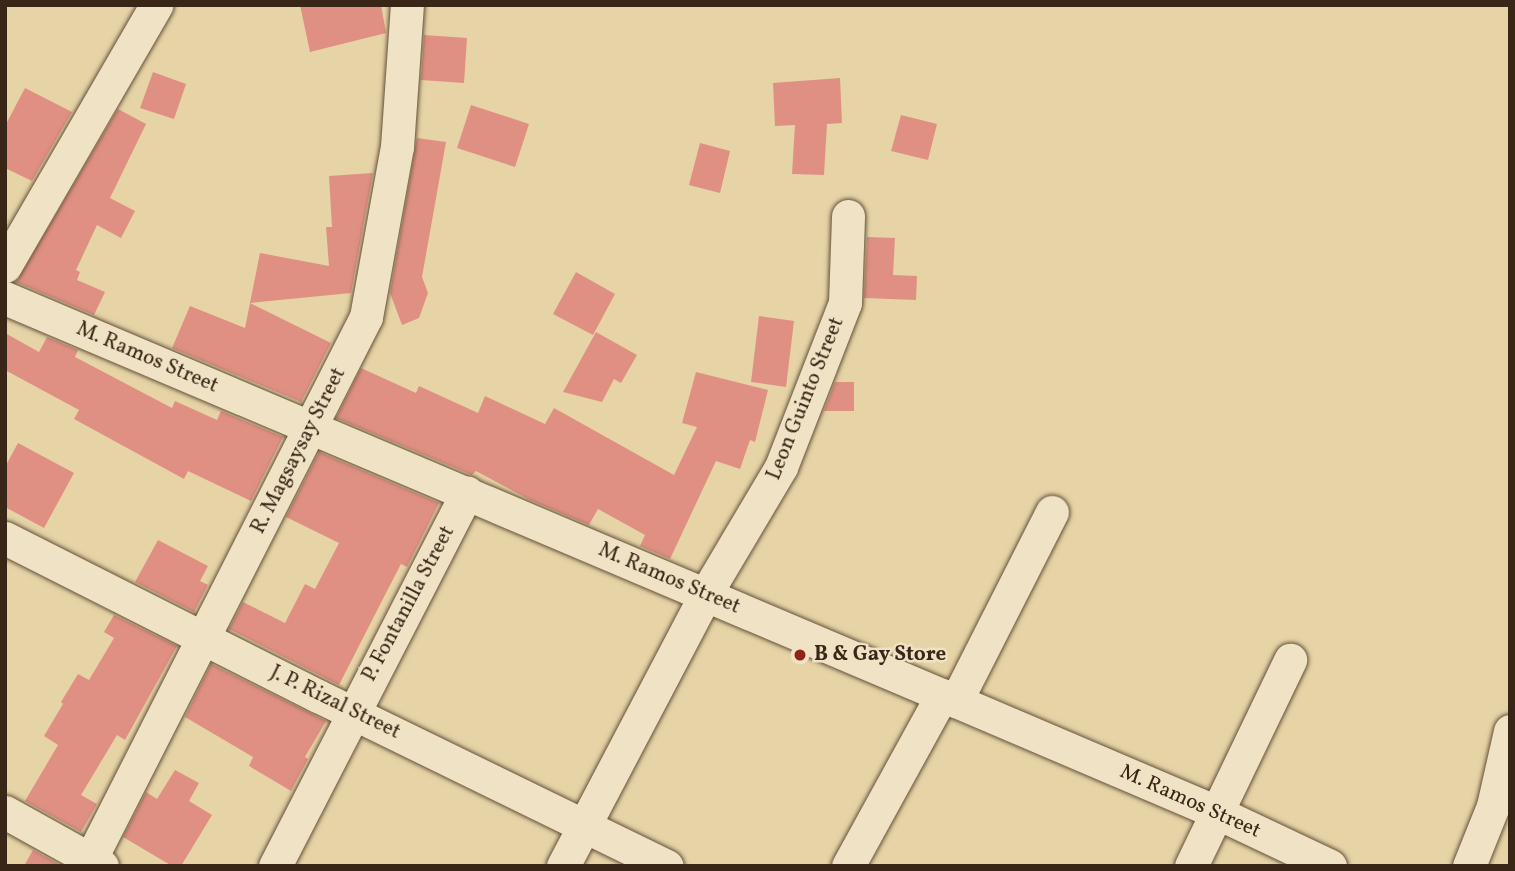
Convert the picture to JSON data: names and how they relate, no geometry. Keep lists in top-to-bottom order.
{
  "streets": {
    "street": [
      "M. Ramos Street",
      "Leon Guinto Street",
      "R. Magsaysay Street",
      "P. Fontanilla Street",
      "J. P. Rizal Street"
    ]
  },
  "crossings": [
    ["M. Ramos Street", "Leon Guinto Street"],
    ["M. Ramos Street", "R. Magsaysay Street"],
    ["M. Ramos Street", "P. Fontanilla Street"],
    ["Leon Guinto Street", "J. P. Rizal Street"],
    ["R. Magsaysay Street", "J. P. Rizal Street"],
    ["P. Fontanilla Street", "J. P. Rizal Street"]
  ],
  "places": ["B & Gay Store"]
}
